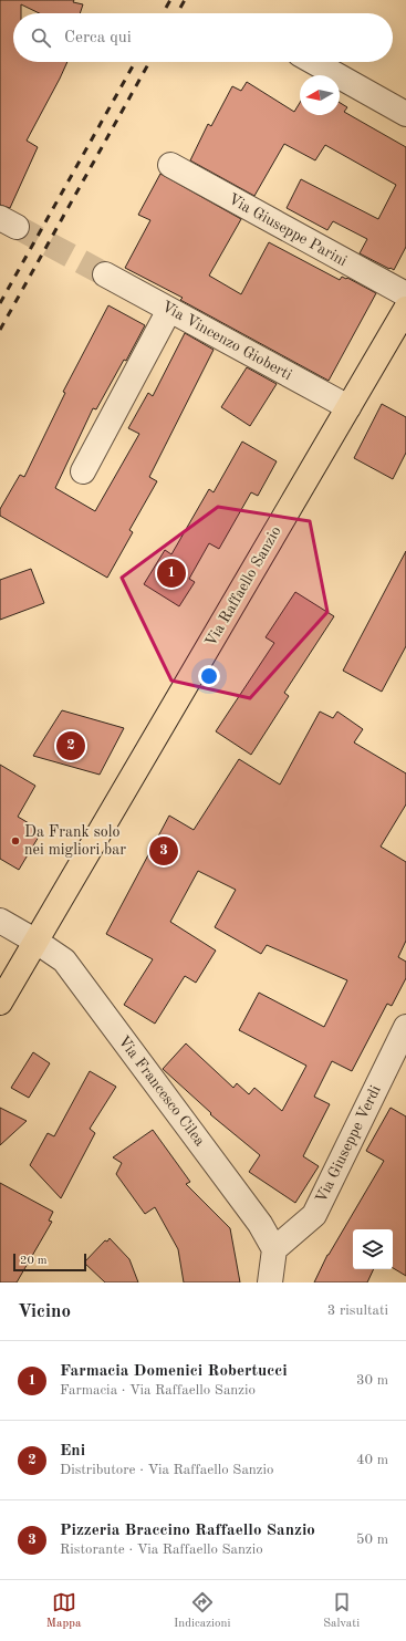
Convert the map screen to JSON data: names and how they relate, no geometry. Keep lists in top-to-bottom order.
{
  "streets": {
    "main road": ["Via Raffaello Sanzio"],
    "street": [
      "Via Giuseppe Parini",
      "Via Vincenzo Gioberti",
      "Via Francesco Cilea",
      "Via Giuseppe Verdi"
    ]
  },
  "crossings": [
    ["Via Vincenzo Gioberti", "Via Raffaello Sanzio"],
    ["Via Raffaello Sanzio", "Via Francesco Cilea"],
    ["Via Francesco Cilea", "Via Giuseppe Verdi"]
  ],
  "places": ["Da Frank solo nei migliori bar"],
  "scale_bar": "20 m",
  "north": "left",
  "page": {
    "search": "Cerca qui",
    "pins": ["1", "2", "3"],
    "scale": "20 m",
    "heading": ["Vicino", "3 risultati"],
    "list": [
      {
        "mark": "1",
        "name": "Farmacia Domenici Robertucci",
        "note": "Farmacia · Via Raffaello Sanzio",
        "value": "30 m"
      },
      {
        "mark": "2",
        "name": "Eni",
        "note": "Distributore · Via Raffaello Sanzio",
        "value": "40 m"
      },
      {
        "mark": "3",
        "name": "Pizzeria Braccino Raffaello Sanzio",
        "note": "Ristorante · Via Raffaello Sanzio",
        "value": "50 m"
      }
    ],
    "nav": ["Mappa", "Indicazioni", "Salvati"]
  }
}
